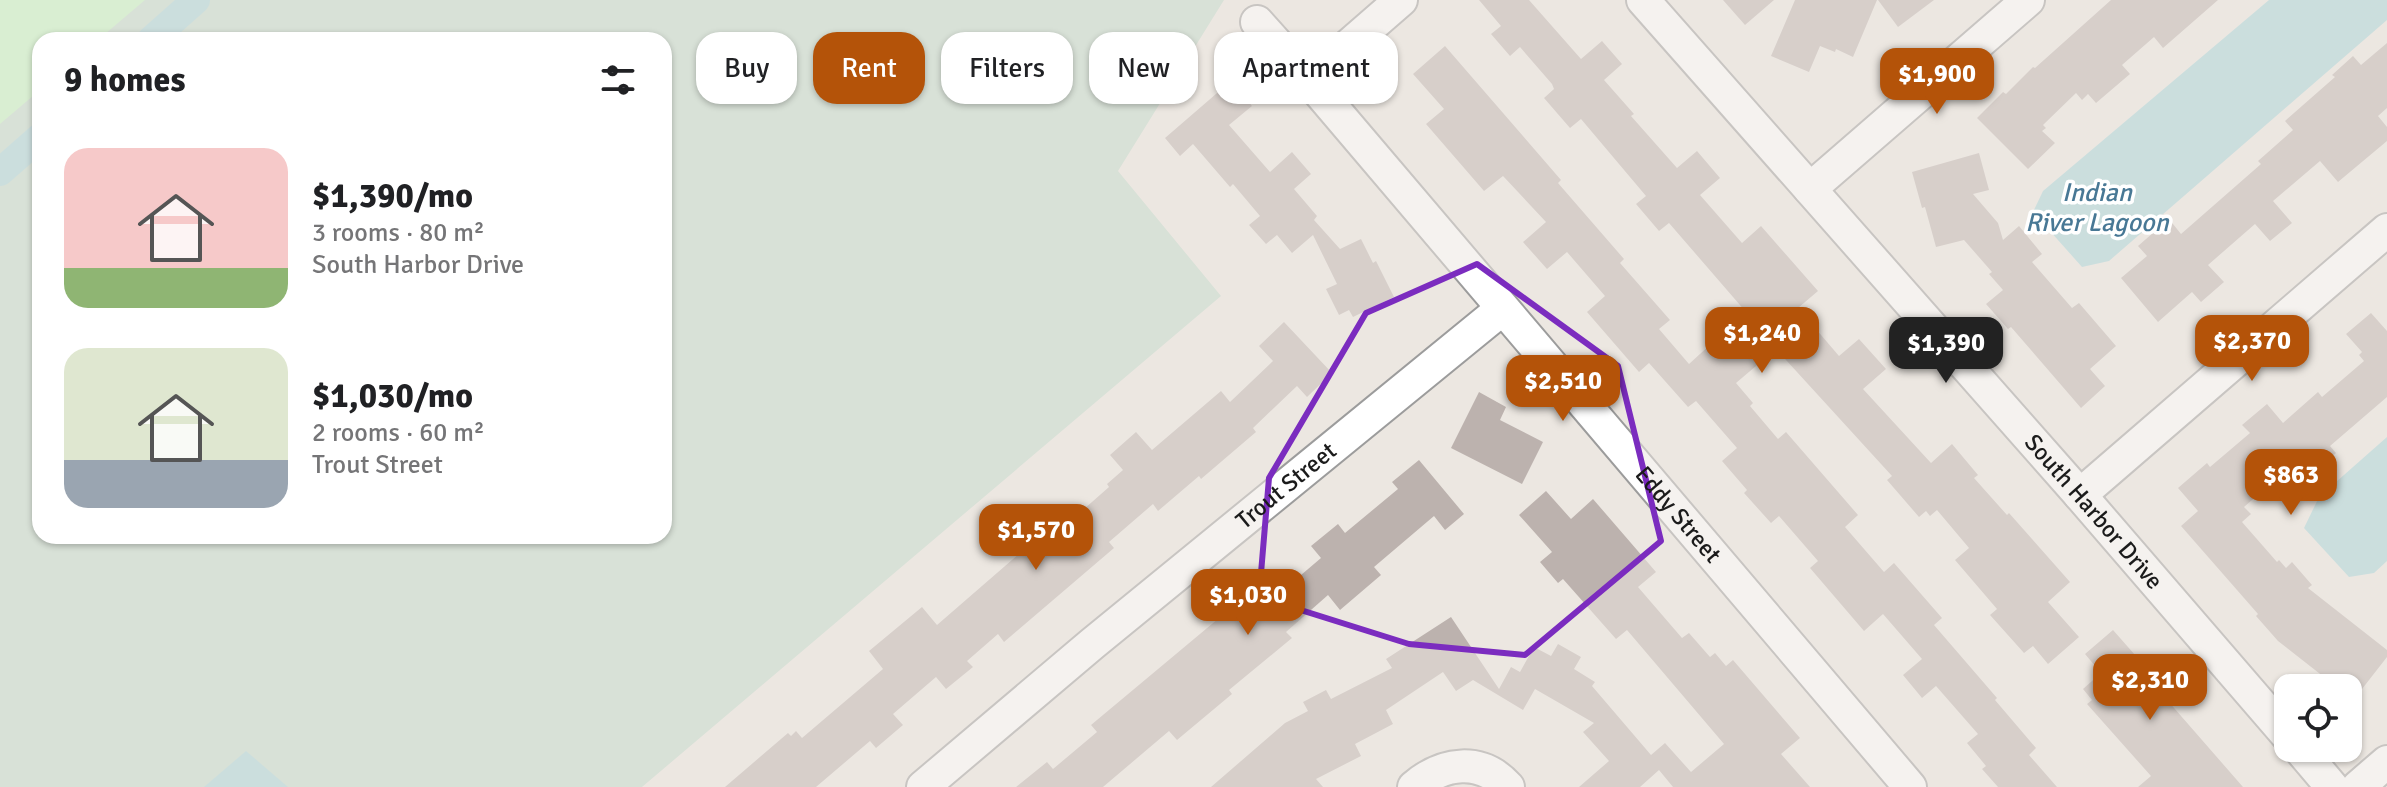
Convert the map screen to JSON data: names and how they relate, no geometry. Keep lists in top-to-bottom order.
{
  "streets": {
    "street": ["Trout Street", "South Harbor Drive", "Eddy Street"]
  },
  "crossings": [
    ["Trout Street", "Eddy Street"]
  ],
  "water": ["Indian River Lagoon"],
  "page": {
    "chip": [
      "Buy",
      "Rent",
      "Filters",
      "New",
      "Apartment"
    ],
    "heading": "9 homes",
    "price": [
      "$1,900",
      "$1,240",
      "$2,370",
      "$1,390",
      "$2,510",
      "$863",
      "$1,570",
      "$1,030",
      "$2,310"
    ],
    "list": [
      {
        "name": "$1,390/mo",
        "note": "3 rooms · 80 m² · South Harbor Drive"
      },
      {
        "name": "$1,030/mo",
        "note": "2 rooms · 60 m² · Trout Street"
      }
    ]
  }
}
